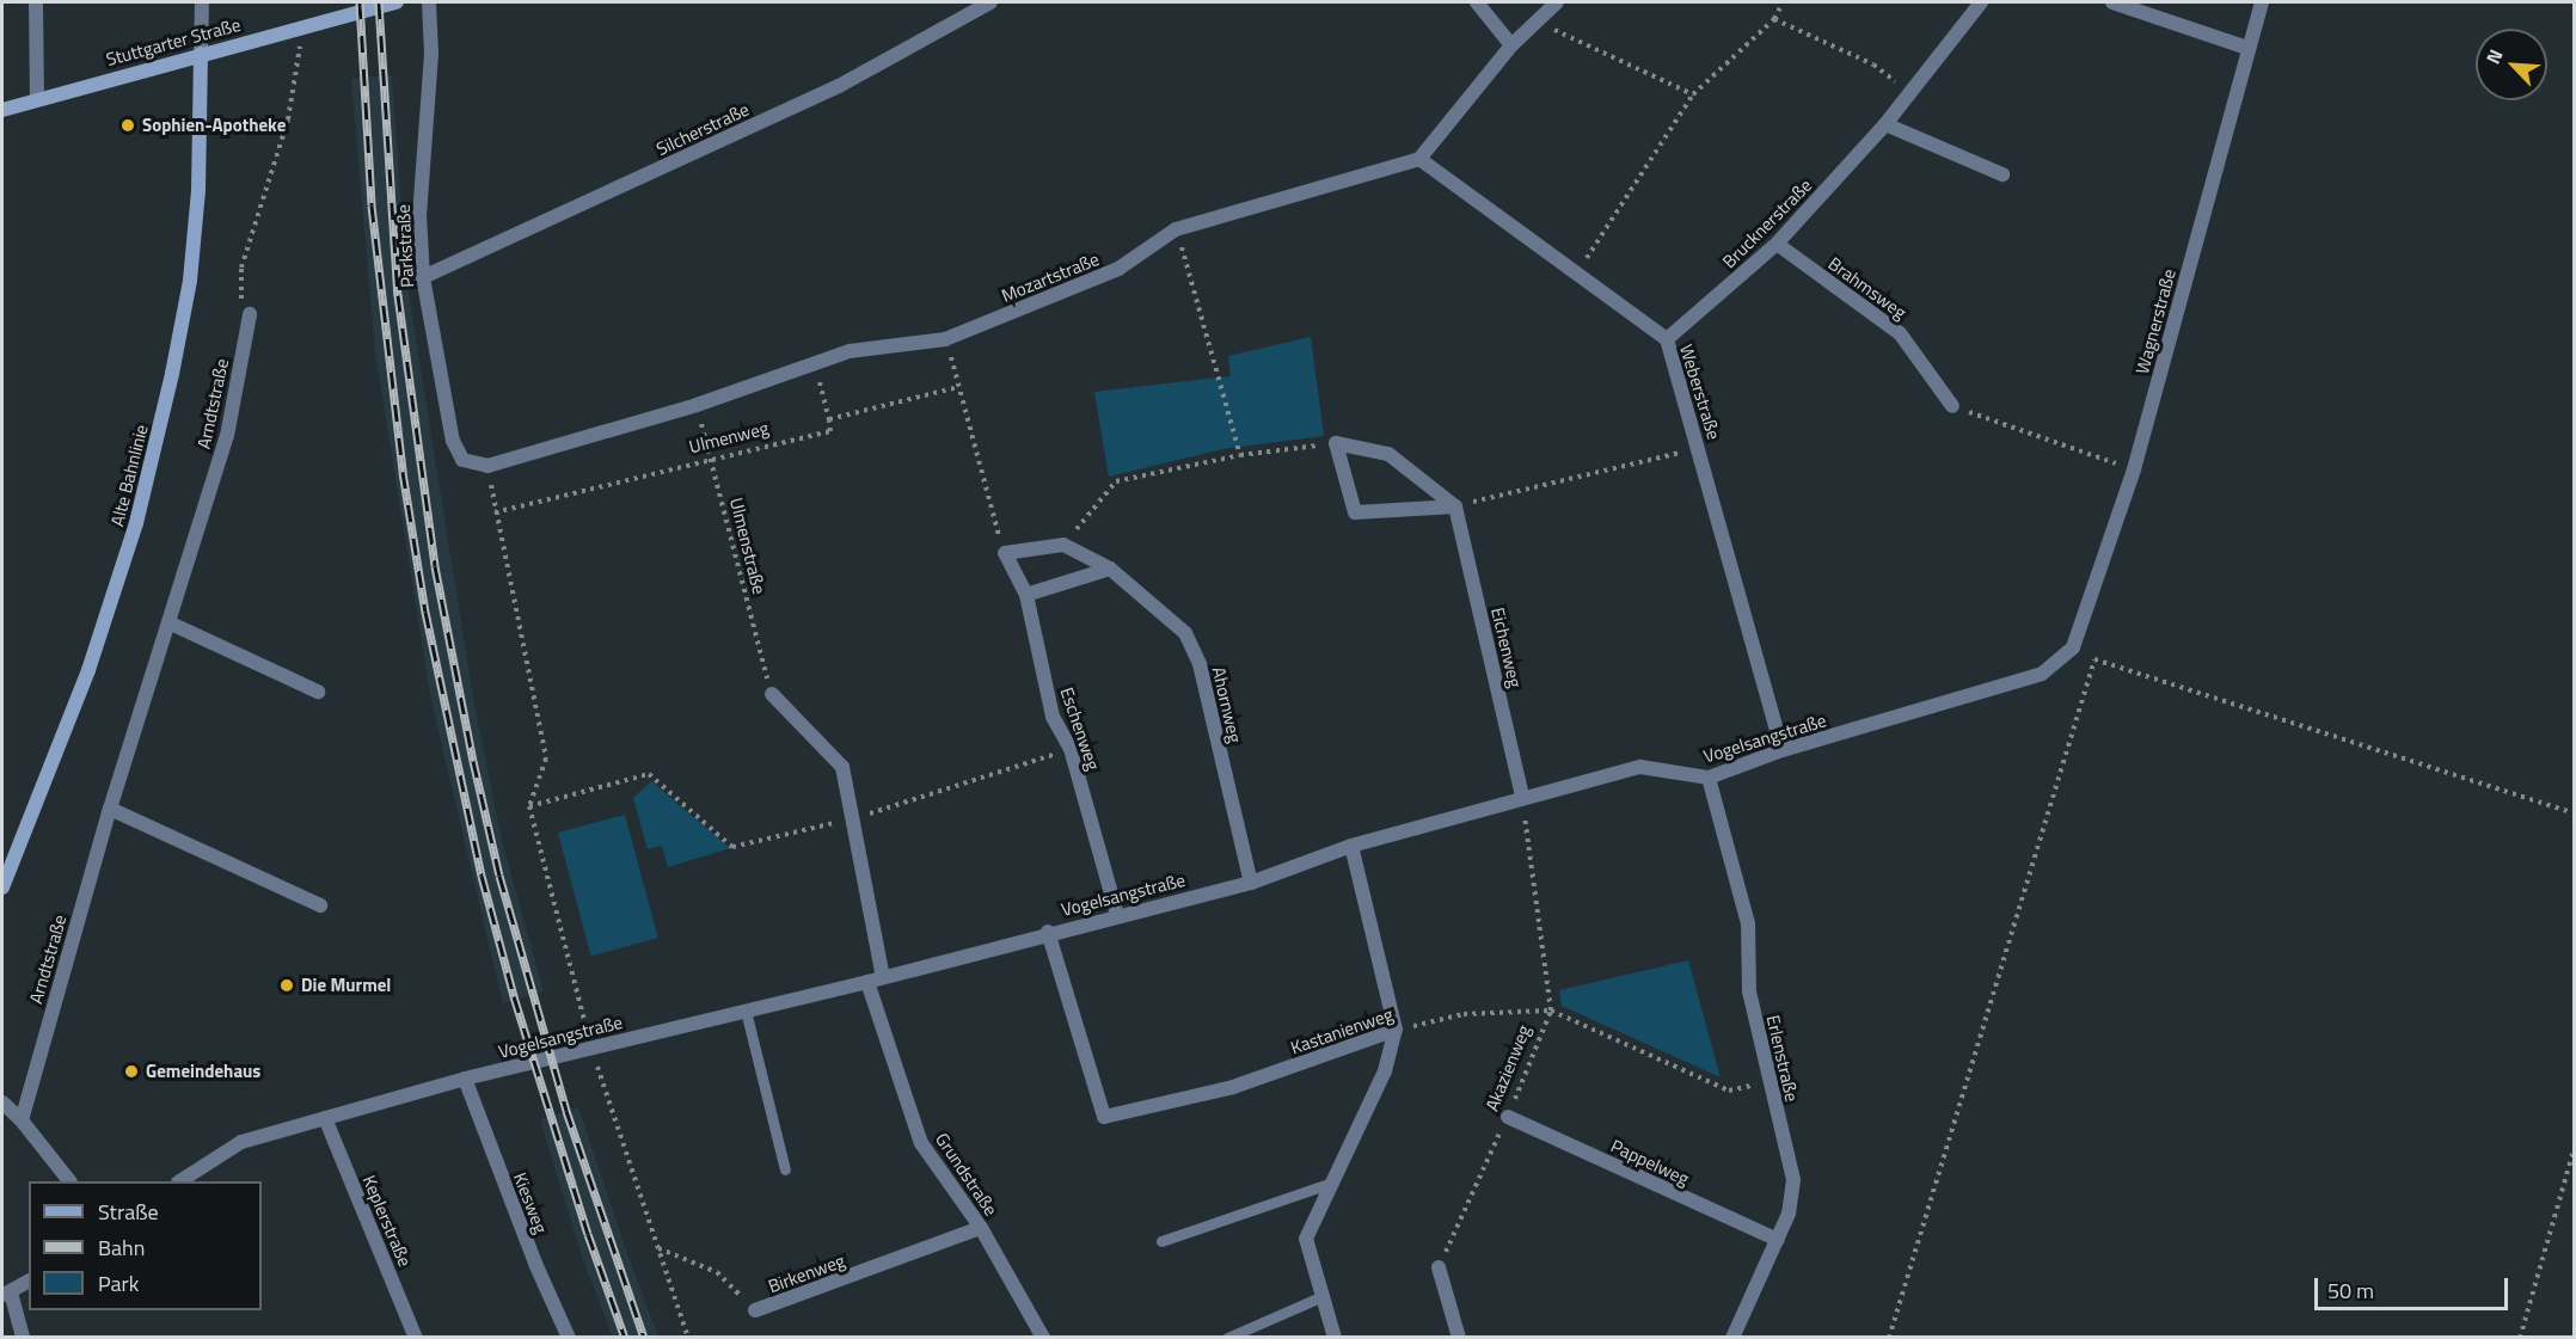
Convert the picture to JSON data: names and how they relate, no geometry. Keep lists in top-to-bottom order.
{
  "streets": {
    "street": [
      "Stuttgarter Straße",
      "Silcherstraße",
      "Brucknerstraße",
      "Parkstraße",
      "Mozartstraße",
      "Brahmsweg",
      "Wagnerstraße",
      "Weberstraße",
      "Arndtstraße",
      "Alte Bahnlinie",
      "Eichenweg",
      "Ahornweg",
      "Eschenweg",
      "Vogelsangstraße",
      "Kastanienweg",
      "Erlenstraße",
      "Pappelweg",
      "Grundstraße",
      "Kiesweg",
      "Keplerstraße",
      "Birkenweg"
    ],
    "path": ["Ulmenweg", "Ulmenstraße", "Akazienweg"]
  },
  "crossings": [
    ["Stuttgarter Straße", "Alte Bahnlinie"],
    ["Silcherstraße", "Parkstraße"],
    ["Brucknerstraße", "Brahmsweg"],
    ["Brucknerstraße", "Weberstraße"],
    ["Parkstraße", "Mozartstraße"],
    ["Mozartstraße", "Weberstraße"],
    ["Mozartstraße", "Ulmenstraße"],
    ["Wagnerstraße", "Vogelsangstraße"],
    ["Weberstraße", "Vogelsangstraße"],
    ["Ulmenweg", "Ulmenstraße"],
    ["Eichenweg", "Vogelsangstraße"],
    ["Eichenweg", "Akazienweg"],
    ["Ahornweg", "Vogelsangstraße"],
    ["Eschenweg", "Vogelsangstraße"],
    ["Vogelsangstraße", "Kastanienweg"],
    ["Vogelsangstraße", "Erlenstraße"],
    ["Vogelsangstraße", "Akazienweg"],
    ["Vogelsangstraße", "Grundstraße"],
    ["Vogelsangstraße", "Kiesweg"],
    ["Vogelsangstraße", "Keplerstraße"],
    ["Kastanienweg", "Erlenstraße"],
    ["Kastanienweg", "Akazienweg"],
    ["Erlenstraße", "Pappelweg"],
    ["Akazienweg", "Pappelweg"],
    ["Grundstraße", "Birkenweg"]
  ],
  "places": ["Sophien-Apotheke", "Die Murmel", "Gemeindehaus"],
  "legend": ["Straße", "Bahn", "Park"],
  "scale_bar": "50 m",
  "north": "top left"
}
